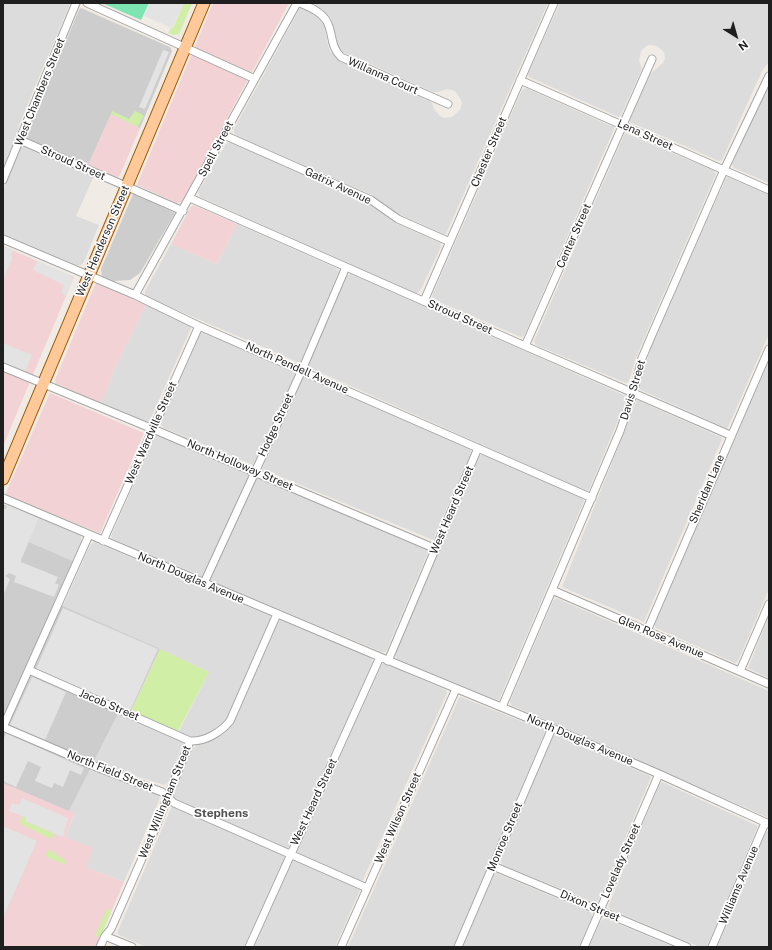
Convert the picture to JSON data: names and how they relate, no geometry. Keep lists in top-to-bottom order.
{
  "streets": {
    "main road": ["West Henderson Street"],
    "street": [
      "Willanna Court",
      "West Chambers Street",
      "Lena Street",
      "Spell Street",
      "Chester Street",
      "Stroud Street",
      "Gatrix Avenue",
      "Center Street",
      "North Pendell Avenue",
      "Davis Street",
      "Hodge Street",
      "West Wardville Street",
      "North Holloway Street",
      "Sheridan Lane",
      "West Heard Street",
      "North Douglas Avenue",
      "Glen Rose Avenue",
      "Jacob Street",
      "North Field Street",
      "West Willingham Street",
      "West Wilson Street",
      "Monroe Street",
      "Lovelady Street",
      "Williams Avenue",
      "Dixon Street"
    ]
  },
  "crossings": [
    ["West Chambers Street", "Stroud Street"],
    ["Lena Street", "Chester Street"],
    ["Lena Street", "Center Street"],
    ["Lena Street", "Davis Street"],
    ["Spell Street", "Stroud Street"],
    ["Spell Street", "Gatrix Avenue"],
    ["Spell Street", "North Pendell Avenue"],
    ["Chester Street", "Stroud Street"],
    ["Chester Street", "Gatrix Avenue"],
    ["Stroud Street", "Center Street"],
    ["Stroud Street", "West Henderson Street"],
    ["Stroud Street", "Davis Street"],
    ["Stroud Street", "Hodge Street"],
    ["Stroud Street", "Sheridan Lane"],
    ["West Henderson Street", "North Pendell Avenue"],
    ["West Henderson Street", "North Holloway Street"],
    ["North Pendell Avenue", "Davis Street"],
    ["North Pendell Avenue", "Hodge Street"],
    ["North Pendell Avenue", "West Wardville Street"],
    ["North Pendell Avenue", "West Heard Street"],
    ["Davis Street", "North Douglas Avenue"],
    ["Davis Street", "Glen Rose Avenue"],
    ["Hodge Street", "North Holloway Street"],
    ["Hodge Street", "North Douglas Avenue"],
    ["West Wardville Street", "North Holloway Street"],
    ["West Wardville Street", "North Douglas Avenue"],
    ["North Holloway Street", "West Heard Street"],
    ["Sheridan Lane", "Glen Rose Avenue"],
    ["West Heard Street", "North Douglas Avenue"],
    ["West Heard Street", "North Field Street"],
    ["North Douglas Avenue", "West Willingham Street"],
    ["North Douglas Avenue", "West Wilson Street"],
    ["North Douglas Avenue", "Monroe Street"],
    ["North Douglas Avenue", "Lovelady Street"],
    ["North Douglas Avenue", "Williams Avenue"],
    ["Jacob Street", "West Willingham Street"],
    ["North Field Street", "West Willingham Street"],
    ["North Field Street", "West Wilson Street"],
    ["Monroe Street", "Dixon Street"],
    ["Lovelady Street", "Dixon Street"]
  ],
  "districts": ["Stephens"],
  "north": "bottom right"
}
